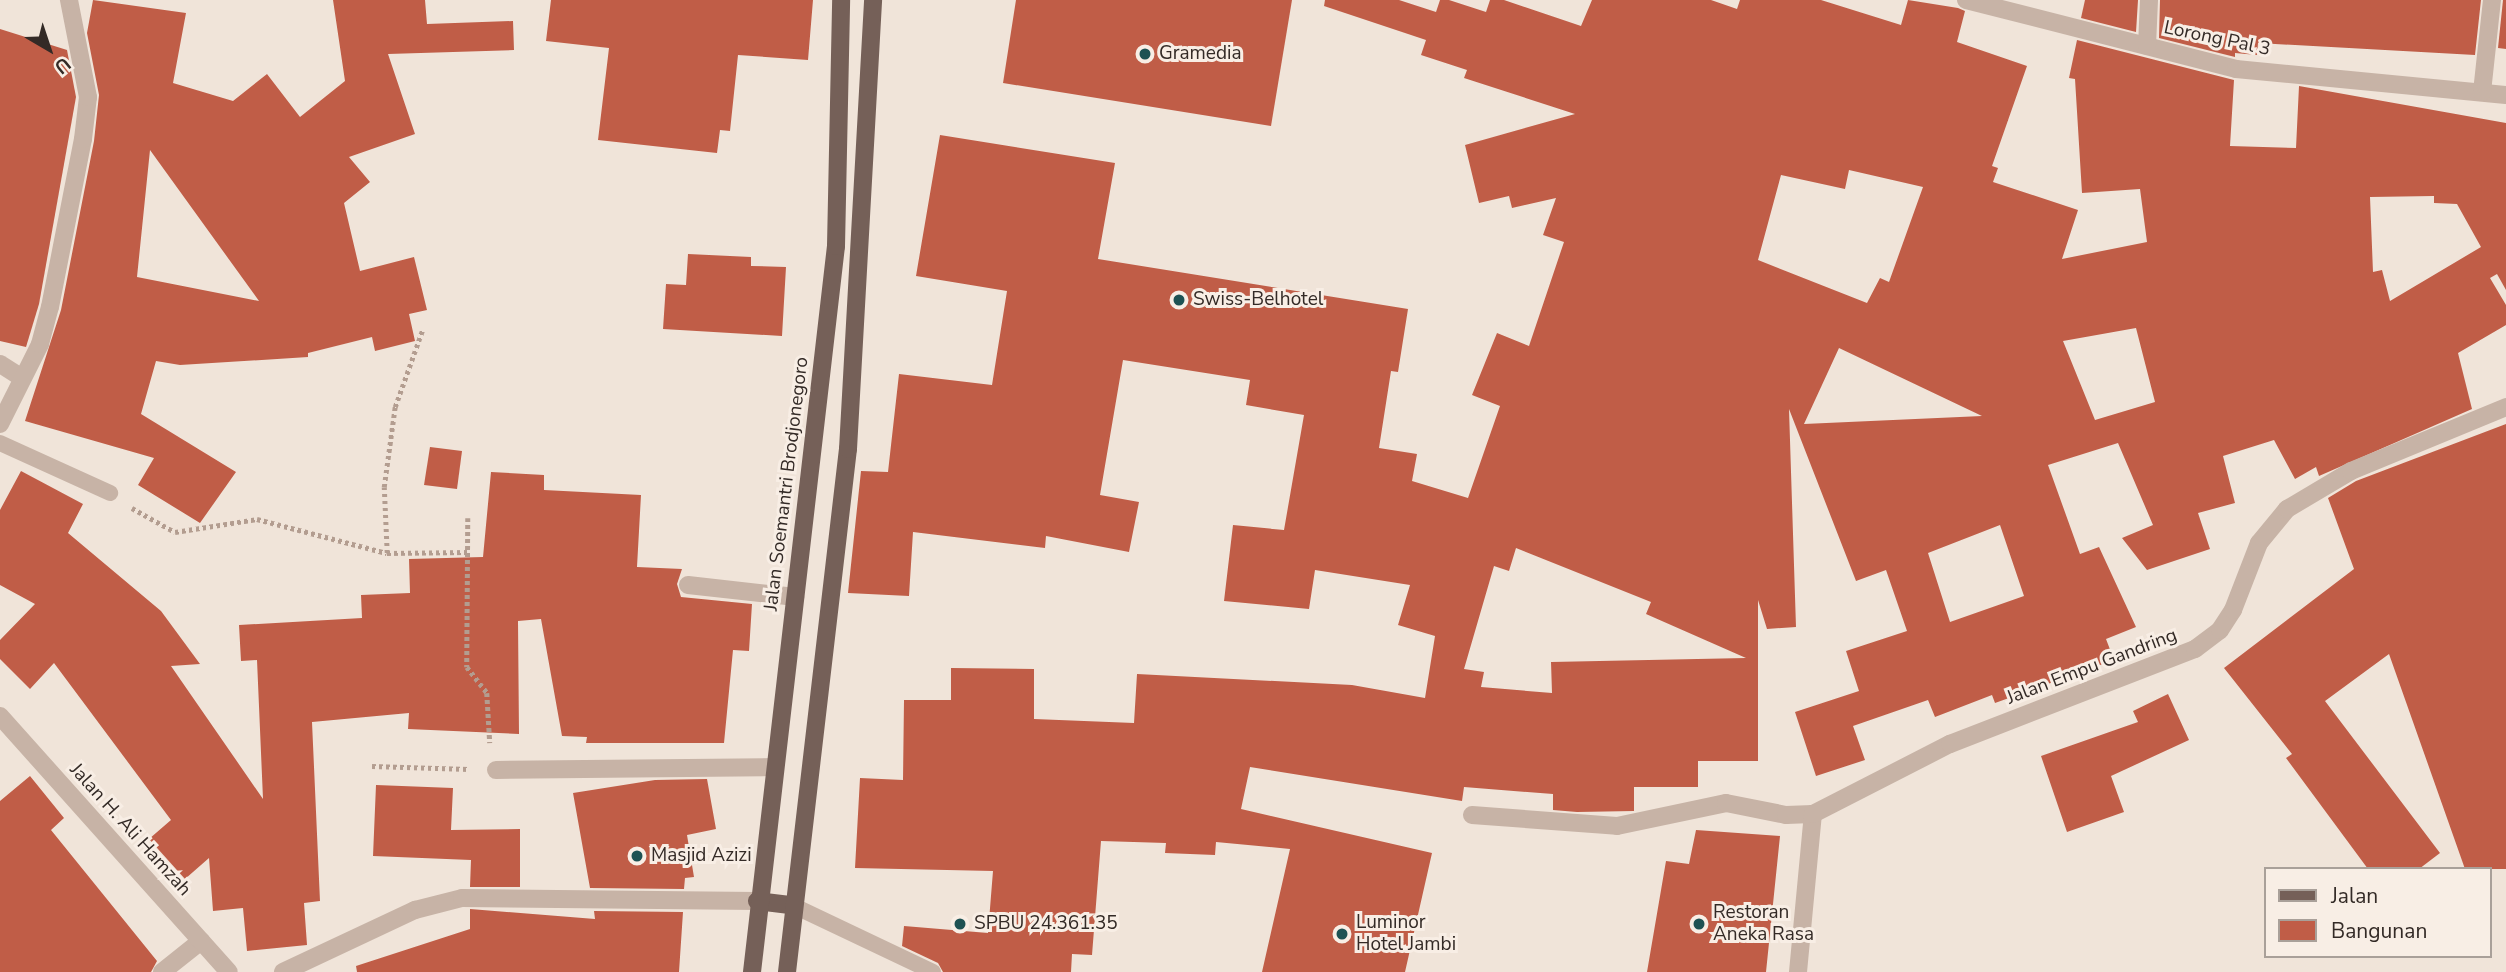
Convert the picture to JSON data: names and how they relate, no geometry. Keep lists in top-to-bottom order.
{
  "streets": {
    "main road": ["Jalan Soemantri Brodjonegoro"],
    "street": ["Lorong Pal 3", "Jalan Empu Gandring", "Jalan H. Ali Hamzah"]
  },
  "places": [
    "Gramedia",
    "Swiss-Belhotel",
    "Masjid Azizi",
    "SPBU 24.361.35",
    "Restoran Aneka Rasa",
    "Luminor Hotel Jambi"
  ],
  "legend": ["Jalan", "Bangunan"],
  "north": "bottom right"
}
